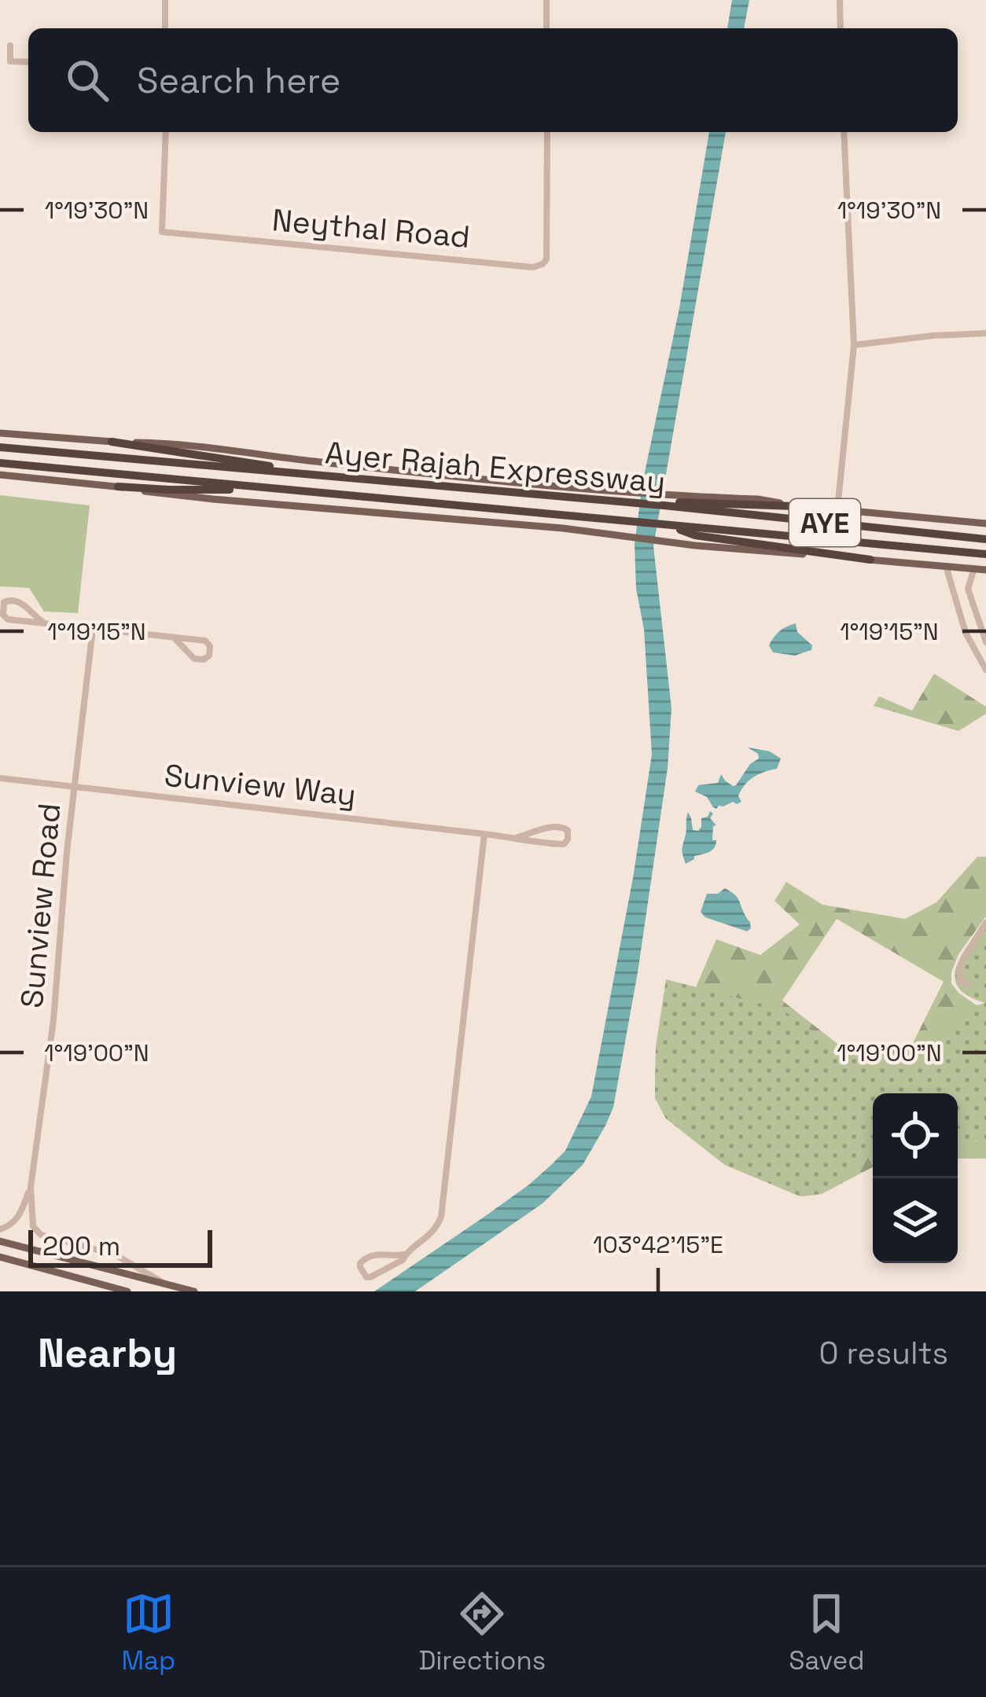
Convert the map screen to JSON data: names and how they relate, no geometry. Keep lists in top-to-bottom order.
{
  "streets": {
    "highway": ["Ayer Rajah Expressway", "AYE"],
    "street": ["Neythal Road", "Sunview Way", "Sunview Road"]
  },
  "crossings": [
    ["Sunview Way", "Sunview Road"]
  ],
  "scale_bar": "200 m",
  "page": {
    "search": "Search here",
    "scale": "200 m",
    "heading": ["Nearby", "0 results"],
    "nav": ["Map", "Directions", "Saved"]
  },
  "coordinates": [
    "1°19'30\"N",
    "1°19'15\"N",
    "1°19'00\"N",
    "103°42'15\"E"
  ]
}
